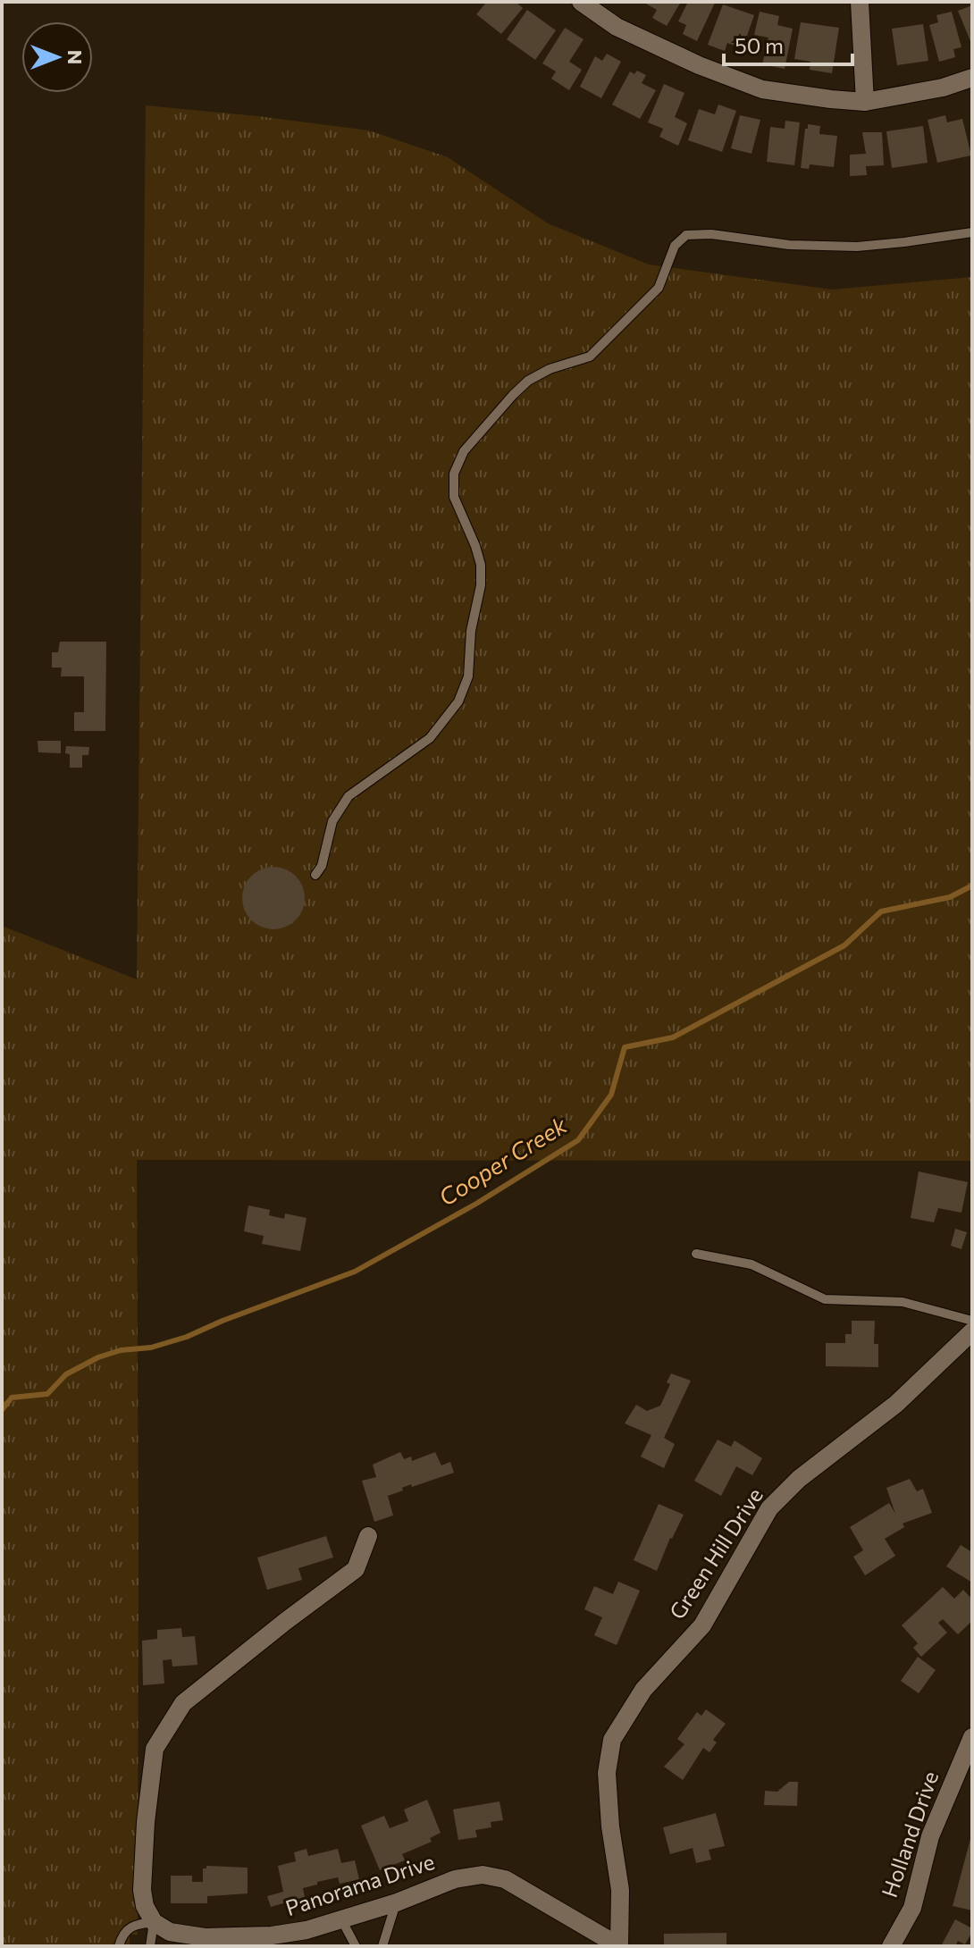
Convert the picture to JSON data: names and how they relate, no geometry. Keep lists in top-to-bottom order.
{
  "streets": {
    "street": ["Green Hill Drive", "Holland Drive", "Panorama Drive"]
  },
  "crossings": [
    ["Green Hill Drive", "Panorama Drive"]
  ],
  "water": ["Cooper Creek"],
  "scale_bar": "50 m",
  "north": "right"
}
